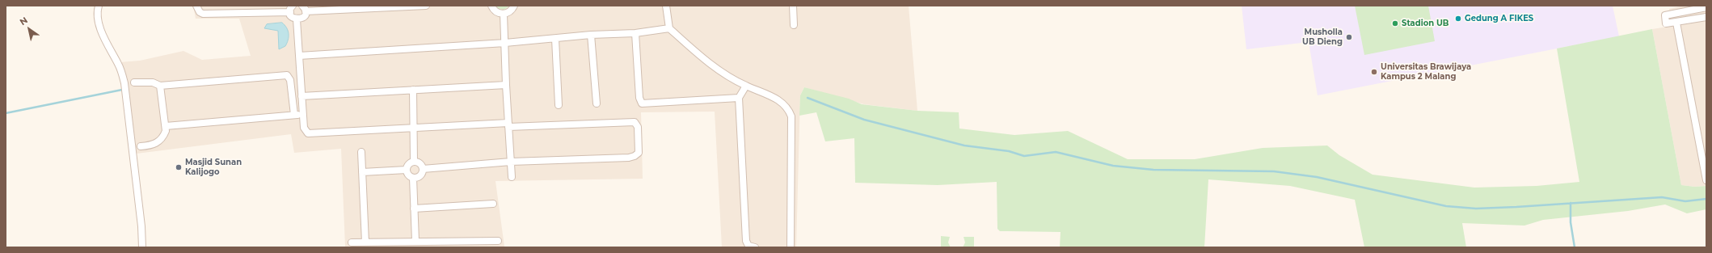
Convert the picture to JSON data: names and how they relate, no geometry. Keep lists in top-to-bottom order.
{
  "places": [
    "Gedung A FIKES",
    "Stadion UB",
    "Musholla UB Dieng",
    "Universitas Brawijaya Kampus 2 Malang",
    "Masjid Sunan Kalijogo"
  ],
  "north": "top left"
}
